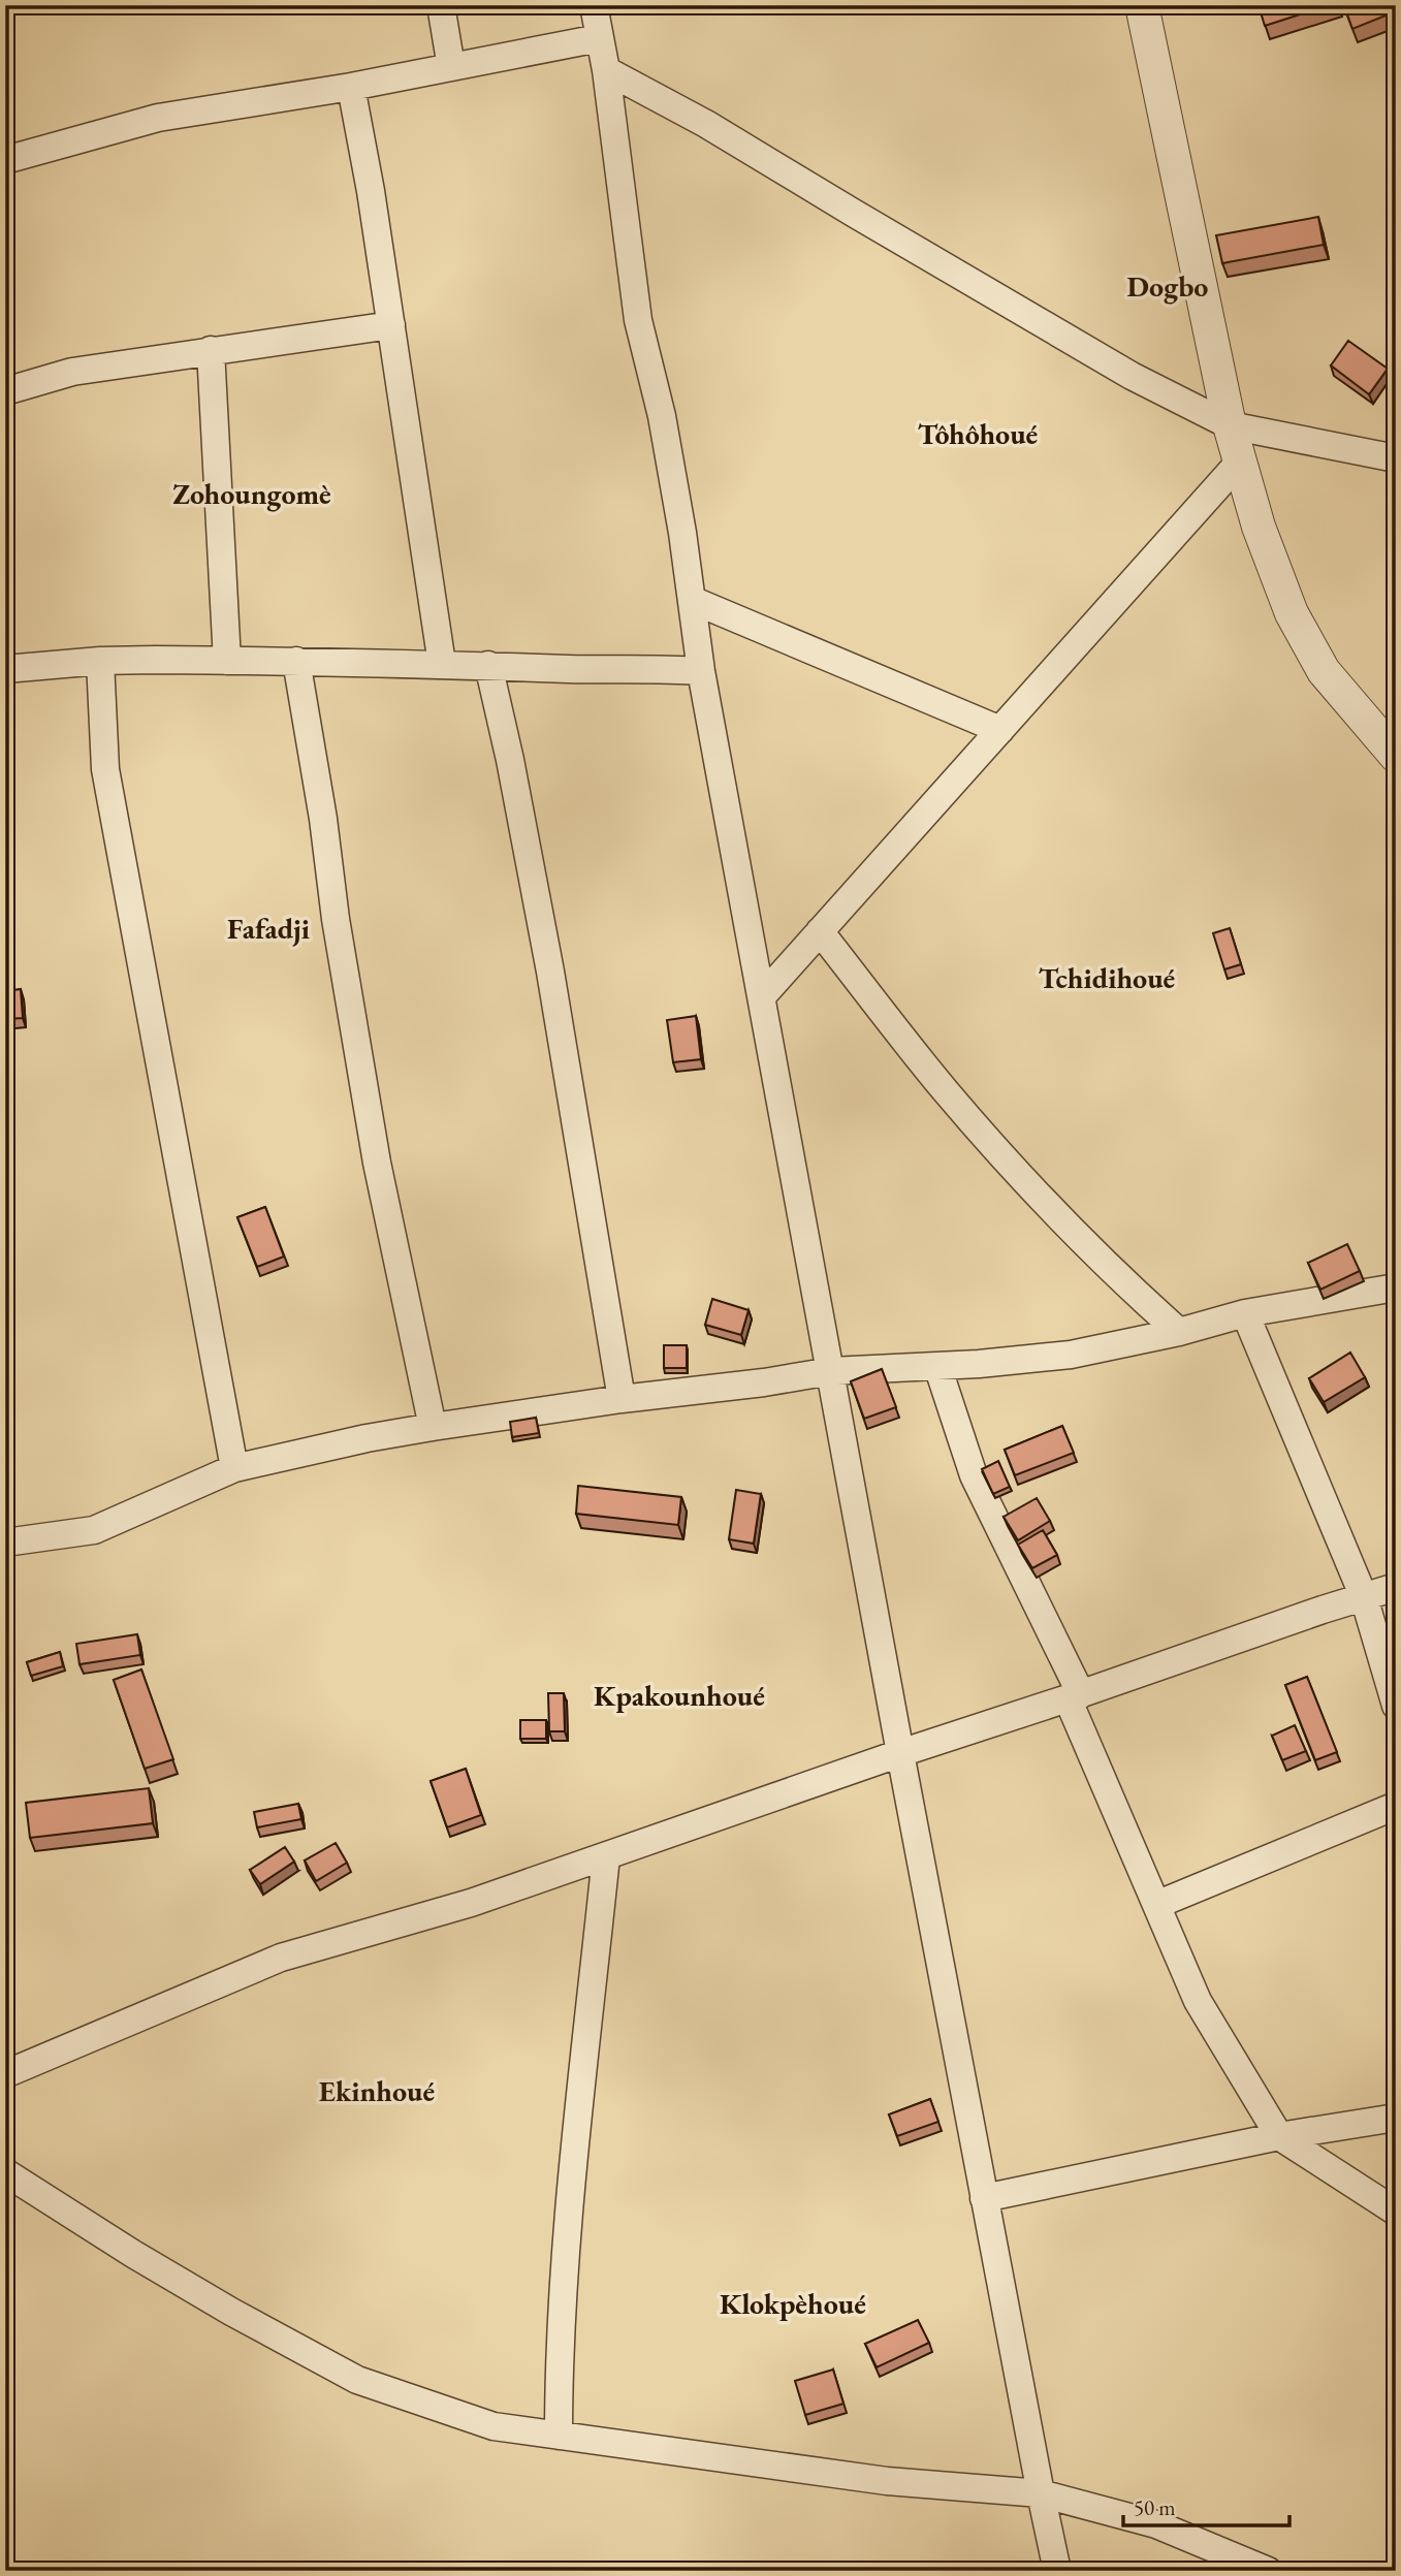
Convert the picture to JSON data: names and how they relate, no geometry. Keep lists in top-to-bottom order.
{
  "districts": [
    "Dogbo",
    "Tôhôhoué",
    "Zohoungomè",
    "Fafadji",
    "Tchidihoué",
    "Kpakounhoué",
    "Ekinhoué",
    "Klokpèhoué"
  ],
  "scale_bar": "50 m"
}
